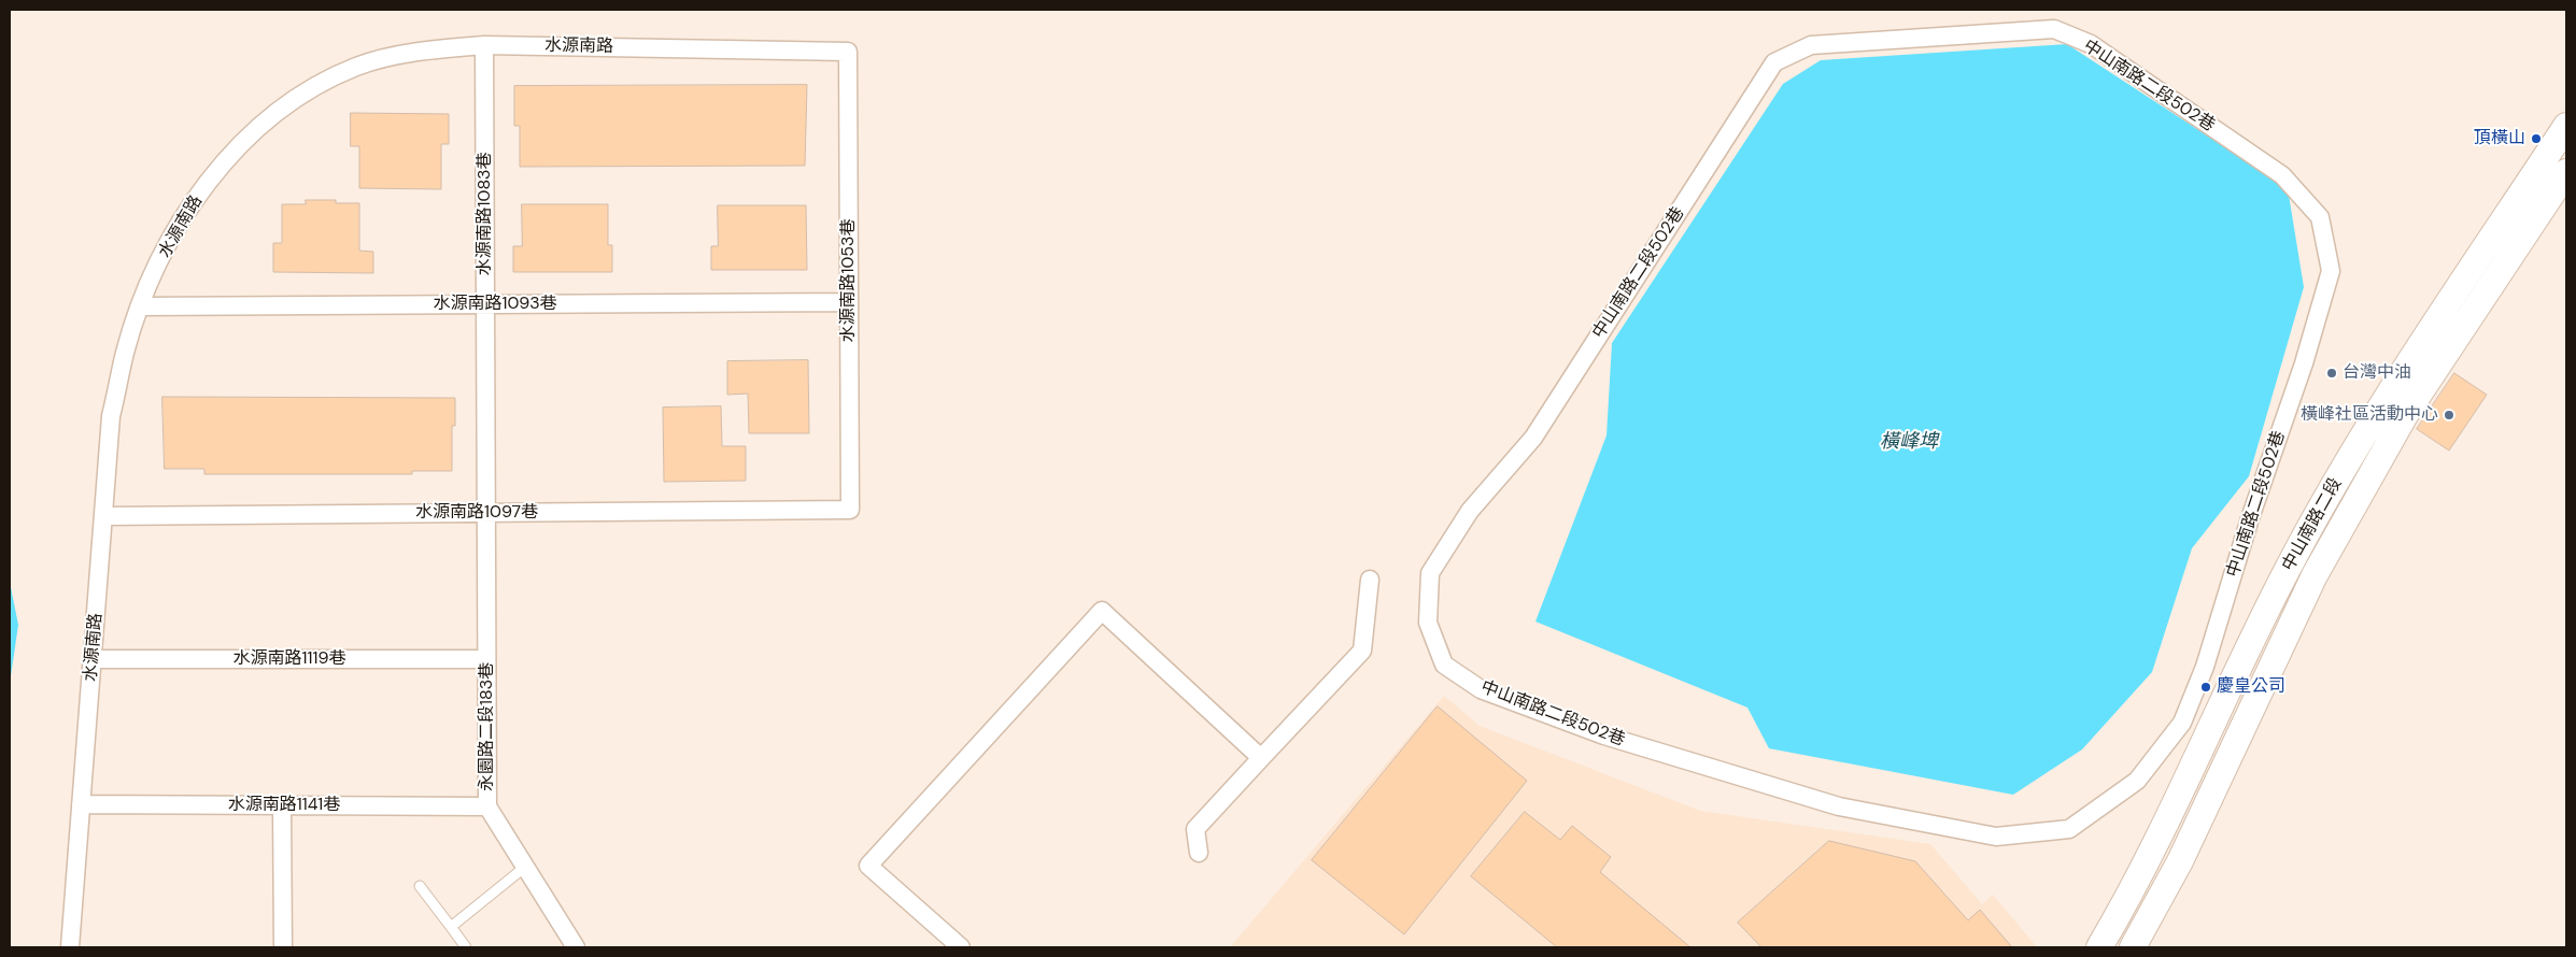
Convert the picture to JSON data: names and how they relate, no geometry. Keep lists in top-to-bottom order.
{
  "streets": {
    "main road": ["中山南路二段"],
    "street": [
      "水源南路",
      "中山南路二段502巷",
      "水源南路1083巷",
      "水源南路1053巷",
      "水源南路1093巷",
      "水源南路1097巷",
      "水源南路1119巷",
      "永園路二段183巷",
      "水源南路1141巷"
    ]
  },
  "crossings": [
    ["水源南路", "水源南路1083巷"],
    ["水源南路", "水源南路1053巷"],
    ["水源南路", "水源南路1093巷"],
    ["水源南路", "水源南路1097巷"],
    ["水源南路", "水源南路1119巷"],
    ["水源南路", "水源南路1141巷"],
    ["水源南路1083巷", "水源南路1093巷"],
    ["水源南路1083巷", "水源南路1097巷"],
    ["水源南路1083巷", "永園路二段183巷"],
    ["水源南路1053巷", "水源南路1093巷"],
    ["水源南路1053巷", "水源南路1097巷"],
    ["水源南路1097巷", "永園路二段183巷"],
    ["水源南路1119巷", "永園路二段183巷"],
    ["永園路二段183巷", "水源南路1141巷"]
  ],
  "water": ["橫峰埤"],
  "places": [
    "頂橫山",
    "台灣中油",
    "橫峰社區活動中心",
    "慶皇公司"
  ]
}
